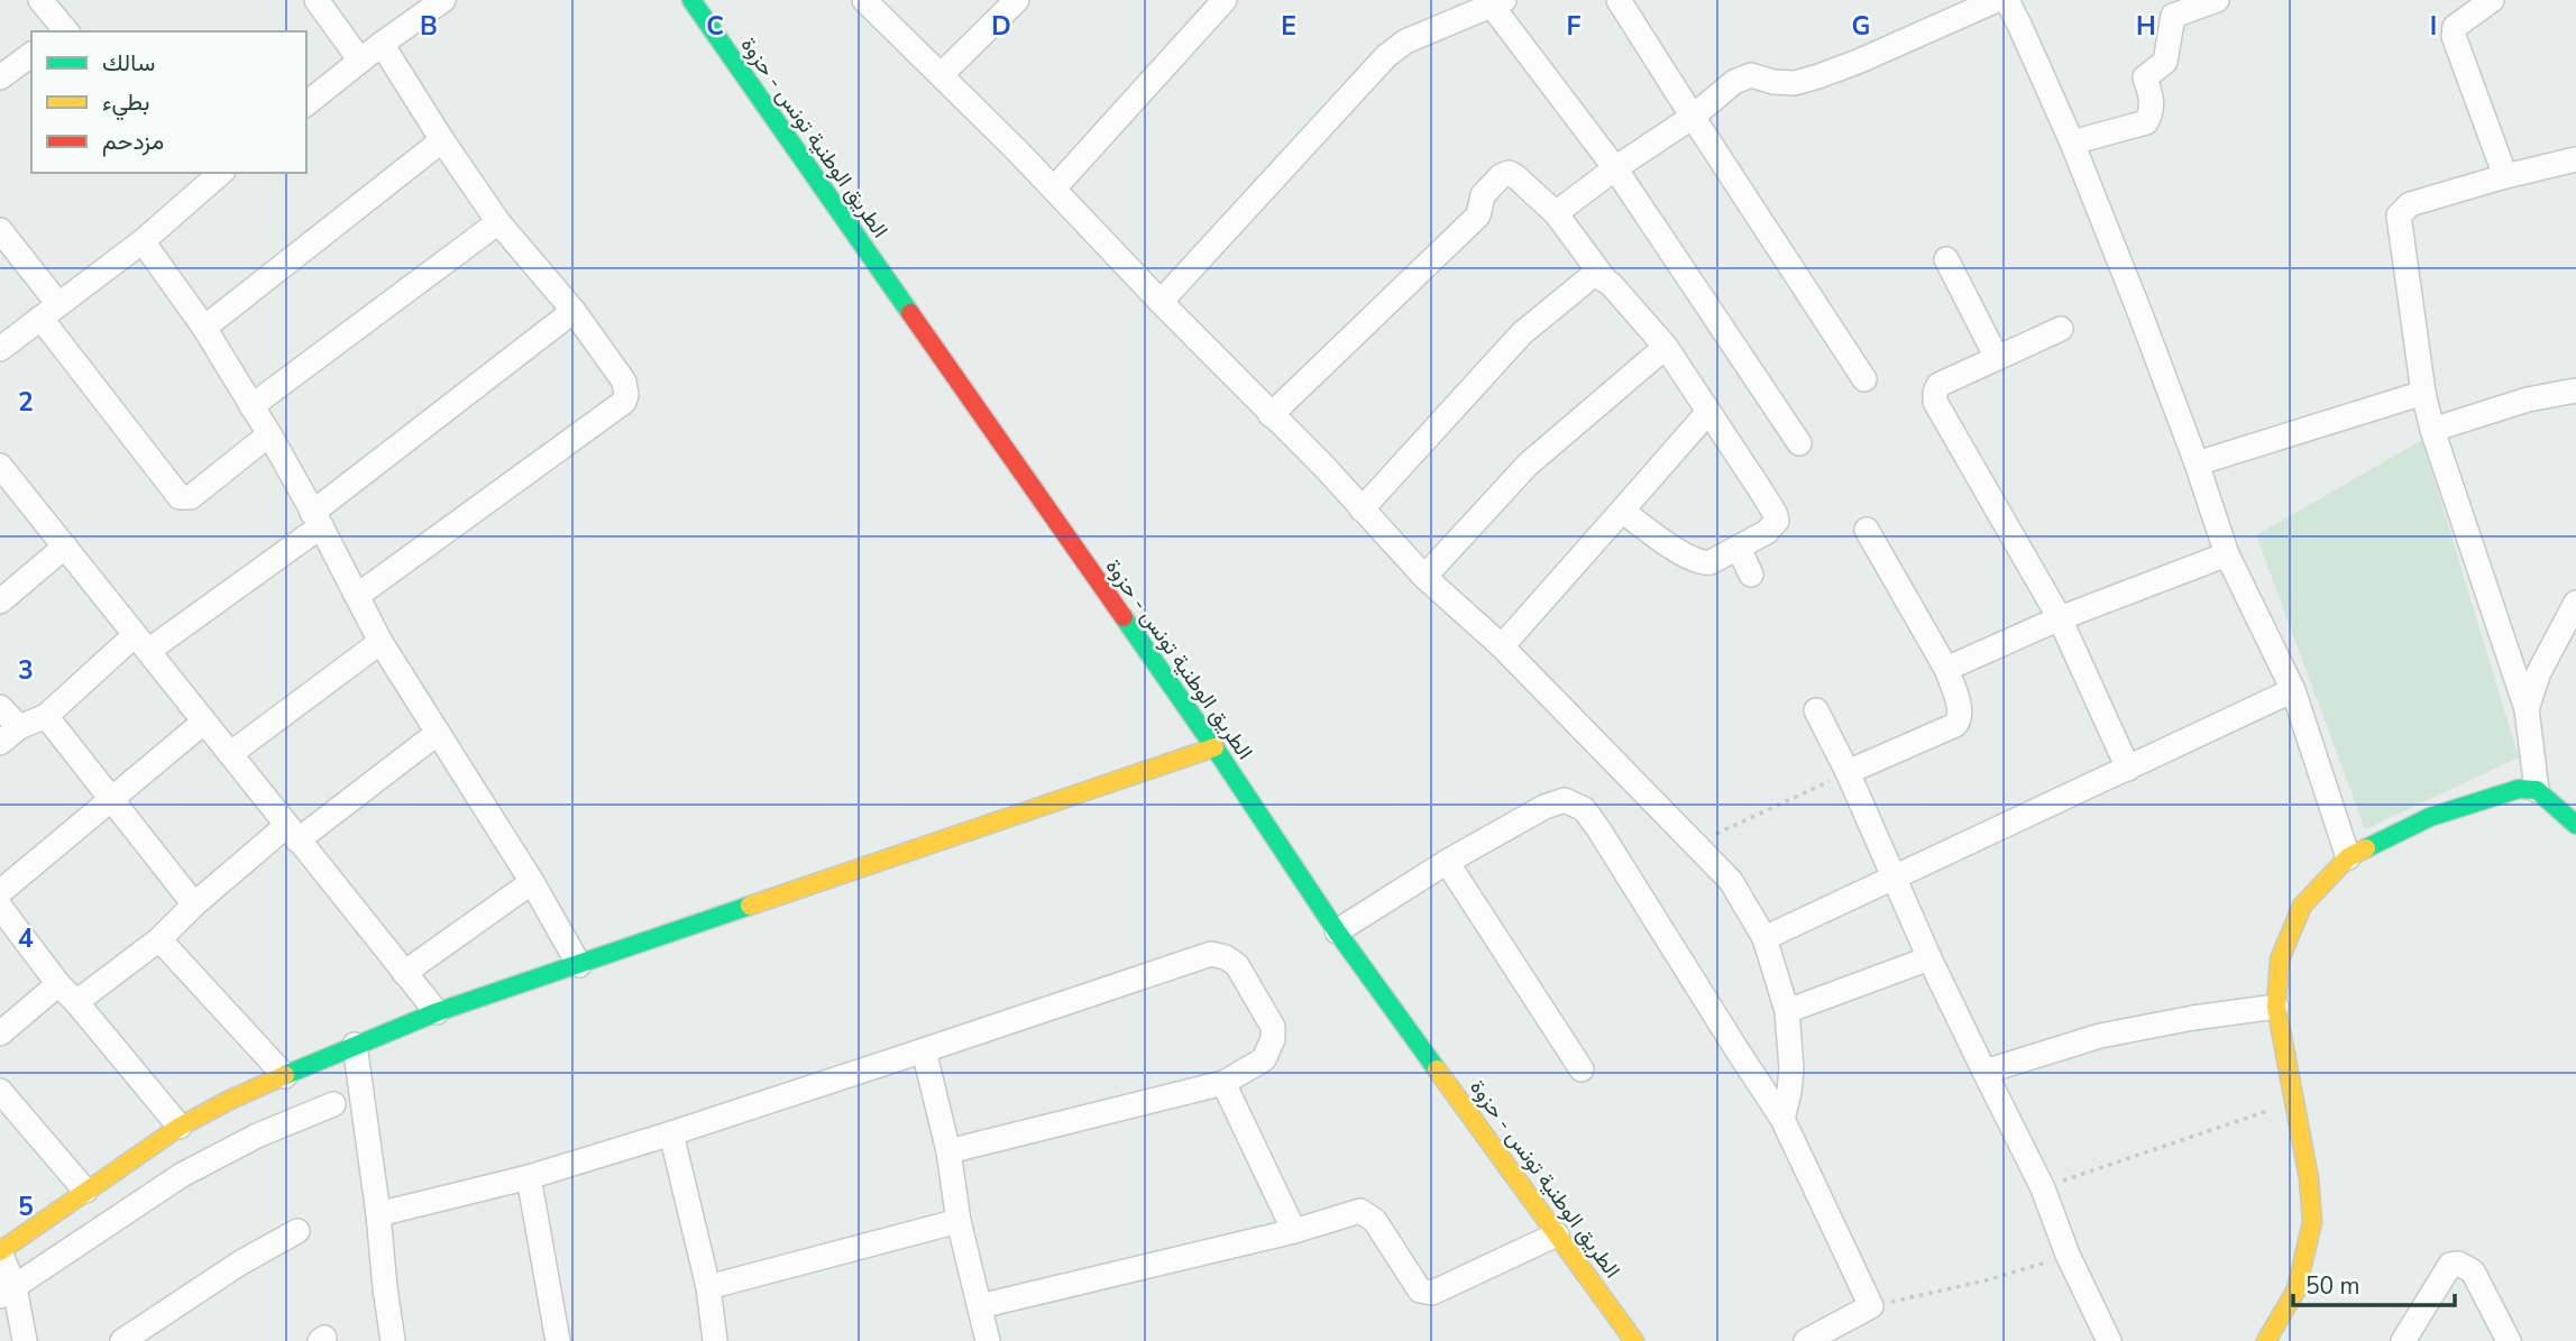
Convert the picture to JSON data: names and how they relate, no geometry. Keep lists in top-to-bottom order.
{
  "streets": {
    "street": ["الطريق الوطنية تونس - حزوة"]
  },
  "legend": ["سالك", "بطيء", "مزدحم"],
  "scale_bar": "50 m",
  "grid": {
    "columns": [
      "B",
      "C",
      "D",
      "E",
      "F",
      "G",
      "H",
      "I"
    ],
    "rows": [
      "2",
      "3",
      "4",
      "5"
    ]
  }
}
